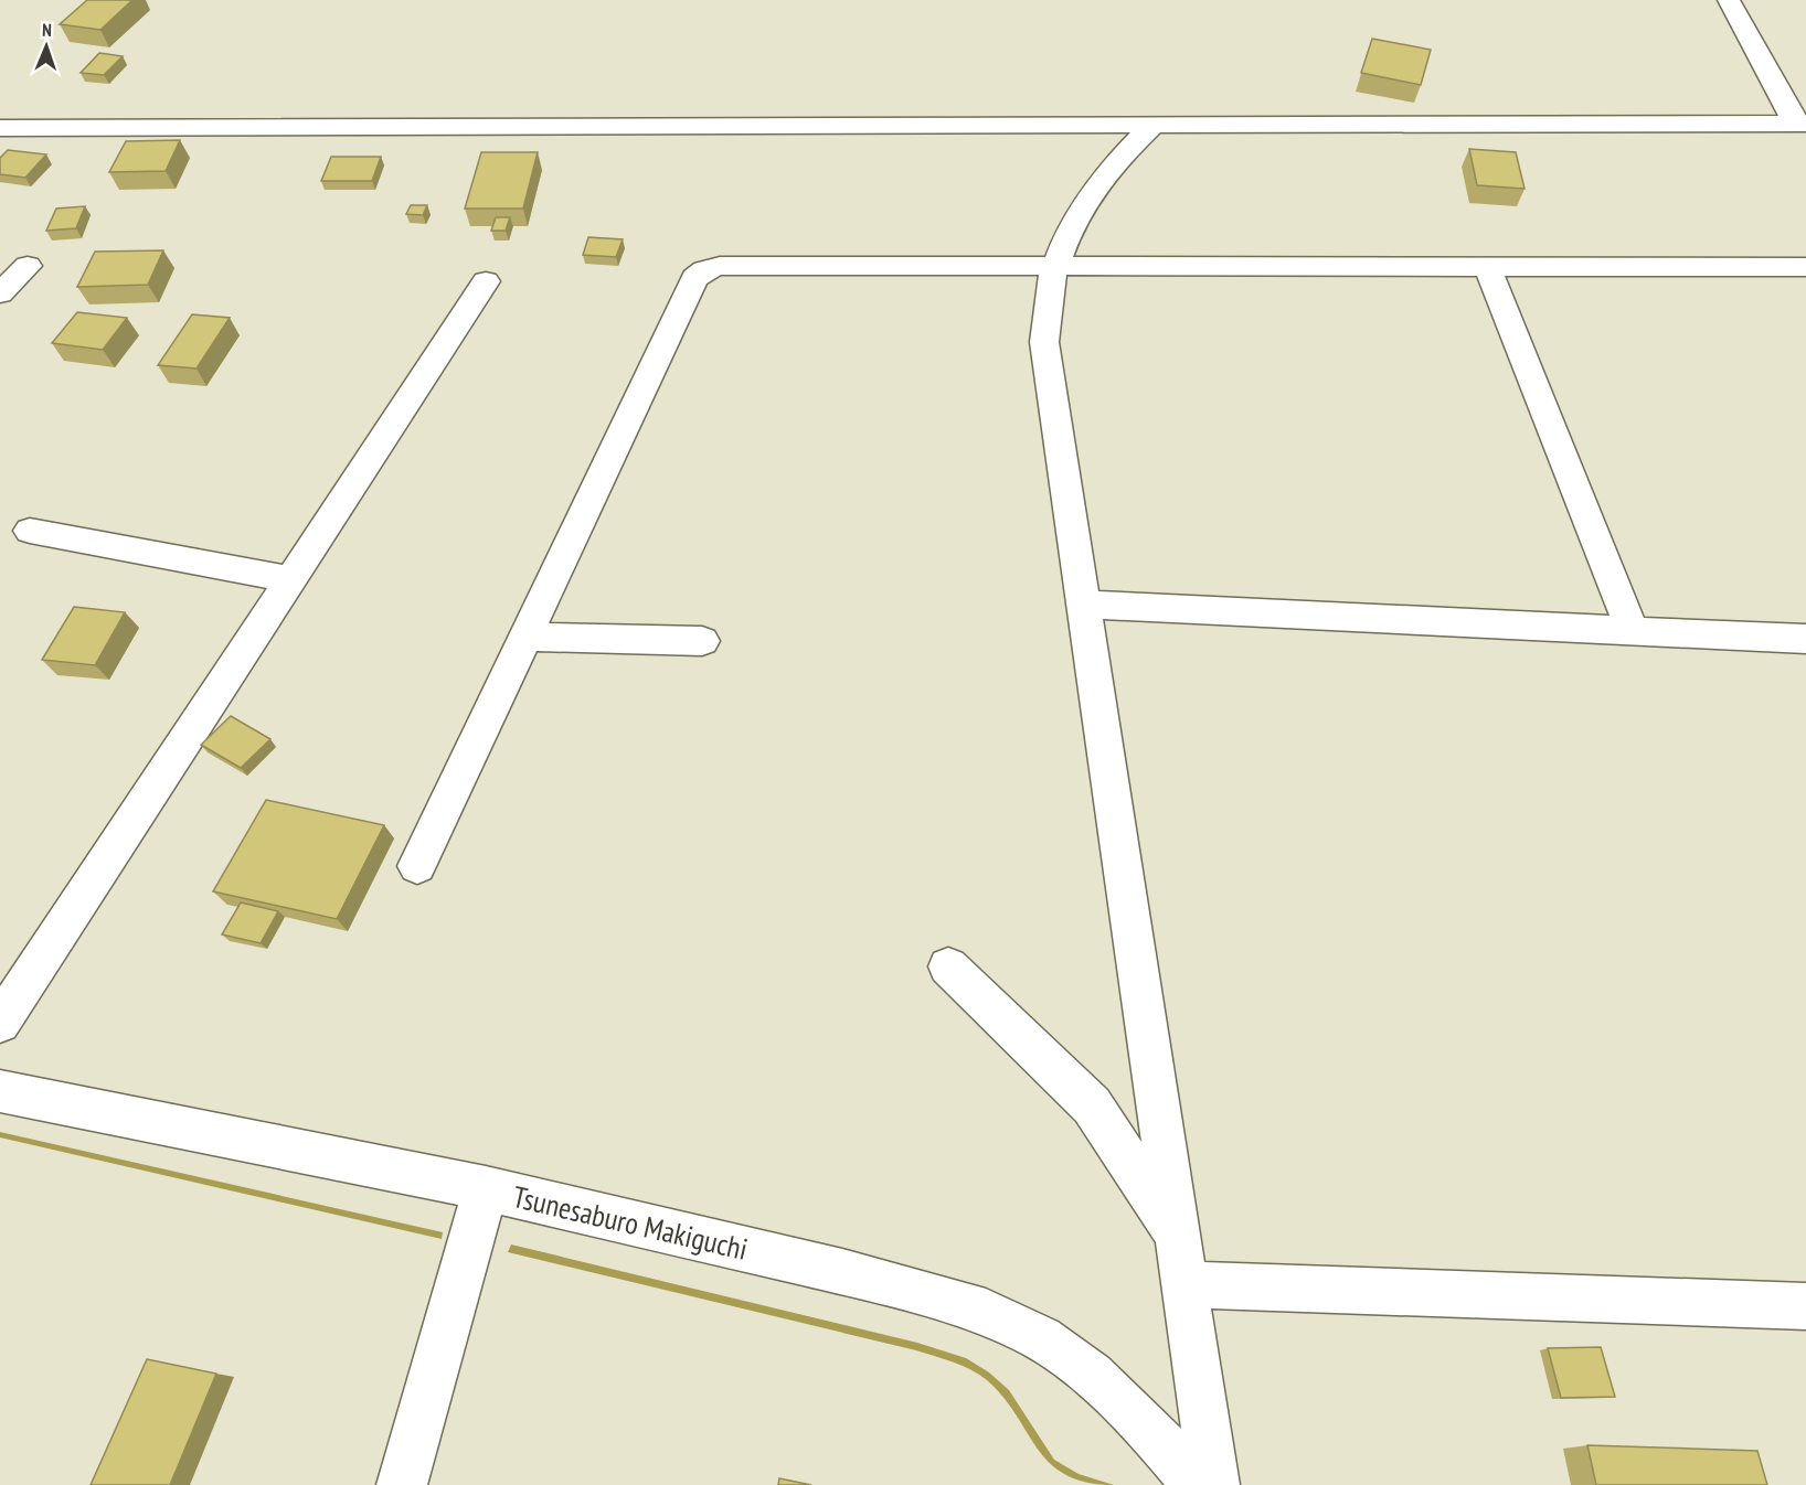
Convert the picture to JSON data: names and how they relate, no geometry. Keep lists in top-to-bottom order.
{
  "streets": {
    "street": ["Tsunesaburo Makiguchi"]
  },
  "north": "top"
}
